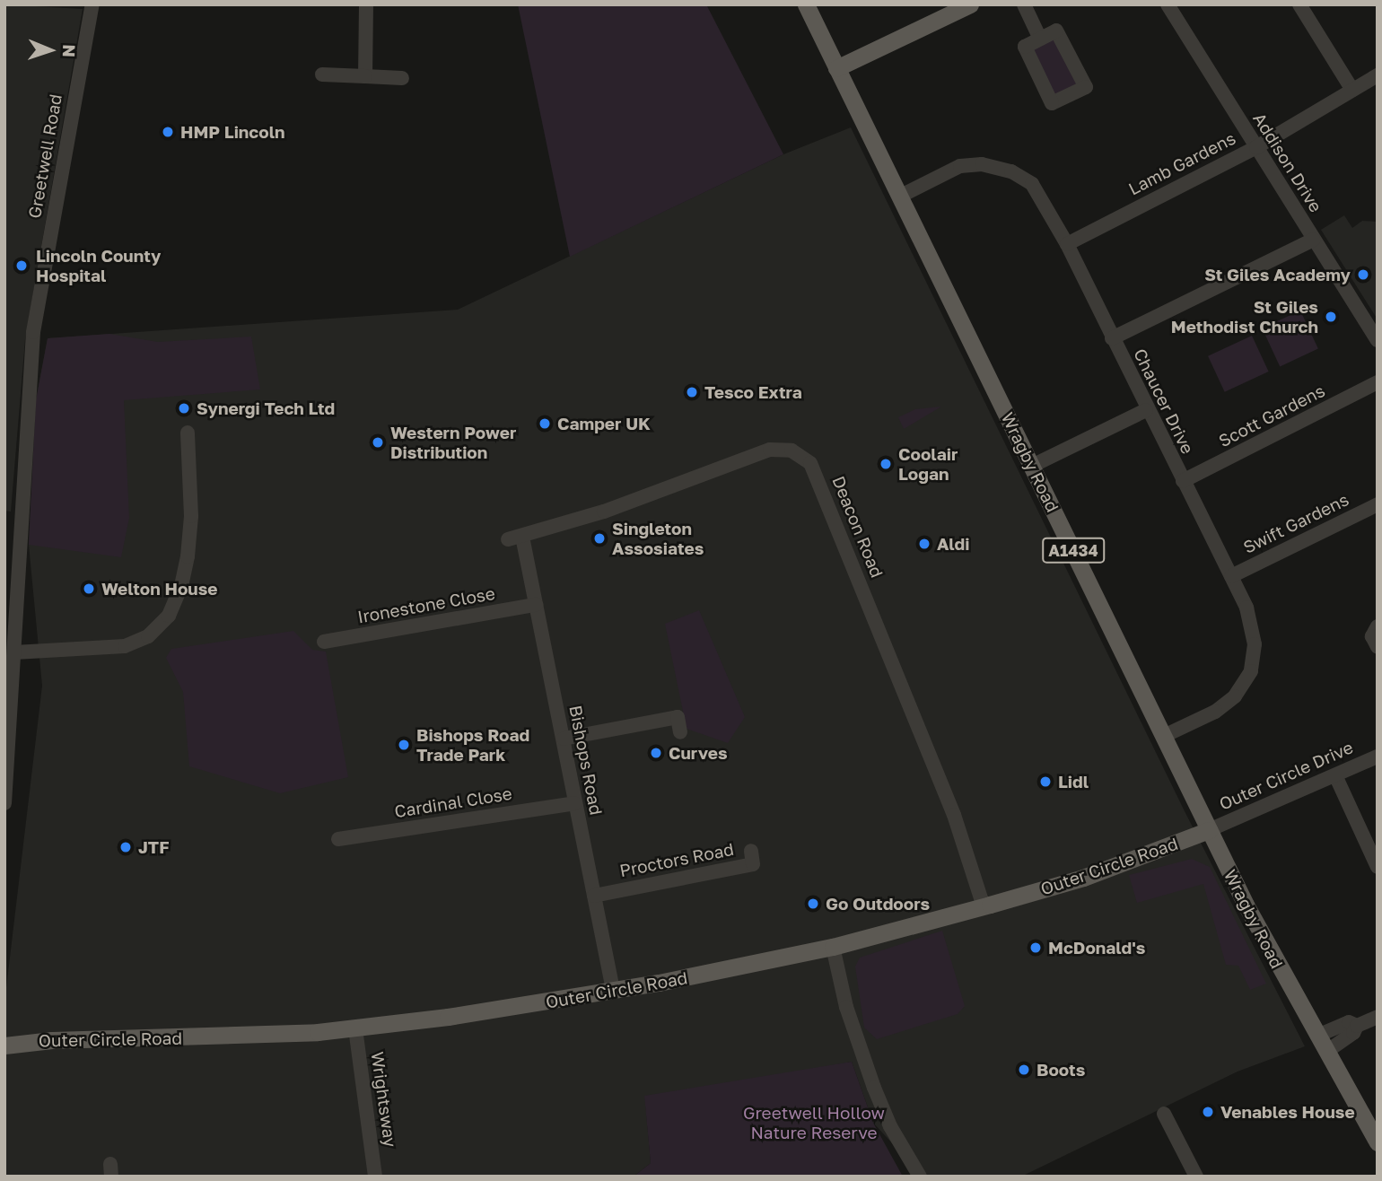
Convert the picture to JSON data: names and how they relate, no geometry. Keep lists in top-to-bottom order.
{
  "streets": {
    "main road": ["Wragby Road", "A1434", "Outer Circle Road"],
    "street": [
      "Greetwell Road",
      "Addison Drive",
      "Lamb Gardens",
      "Chaucer Drive",
      "Scott Gardens",
      "Swift Gardens",
      "Deacon Road",
      "Ironestone Close",
      "Bishops Road",
      "Outer Circle Drive",
      "Cardinal Close",
      "Proctors Road",
      "Wrightsway"
    ]
  },
  "crossings": [
    ["Addison Drive", "Lamb Gardens"],
    ["Lamb Gardens", "Chaucer Drive"],
    ["Chaucer Drive", "Scott Gardens"],
    ["Chaucer Drive", "Wragby Road"],
    ["Chaucer Drive", "Swift Gardens"],
    ["Wragby Road", "A1434"],
    ["Wragby Road", "Outer Circle Drive"],
    ["Wragby Road", "Outer Circle Road"],
    ["Deacon Road", "Bishops Road"],
    ["Deacon Road", "Outer Circle Road"],
    ["Ironestone Close", "Bishops Road"],
    ["Bishops Road", "Cardinal Close"],
    ["Bishops Road", "Proctors Road"],
    ["Bishops Road", "Outer Circle Road"],
    ["Outer Circle Drive", "Outer Circle Road"],
    ["Outer Circle Road", "Wrightsway"]
  ],
  "parks": ["Greetwell Hollow Nature Reserve"],
  "places": [
    "HMP Lincoln",
    "Lincoln County Hospital",
    "St Giles Academy",
    "St Giles Methodist Church",
    "Tesco Extra",
    "Synergi Tech Ltd",
    "Camper UK",
    "Western Power Distribution",
    "Coolair Logan",
    "Singleton Assosiates",
    "Aldi",
    "Welton House",
    "Bishops Road Trade Park",
    "Curves",
    "Lidl",
    "JTF",
    "Go Outdoors",
    "McDonald's",
    "Boots",
    "Venables House"
  ],
  "north": "right"
}
